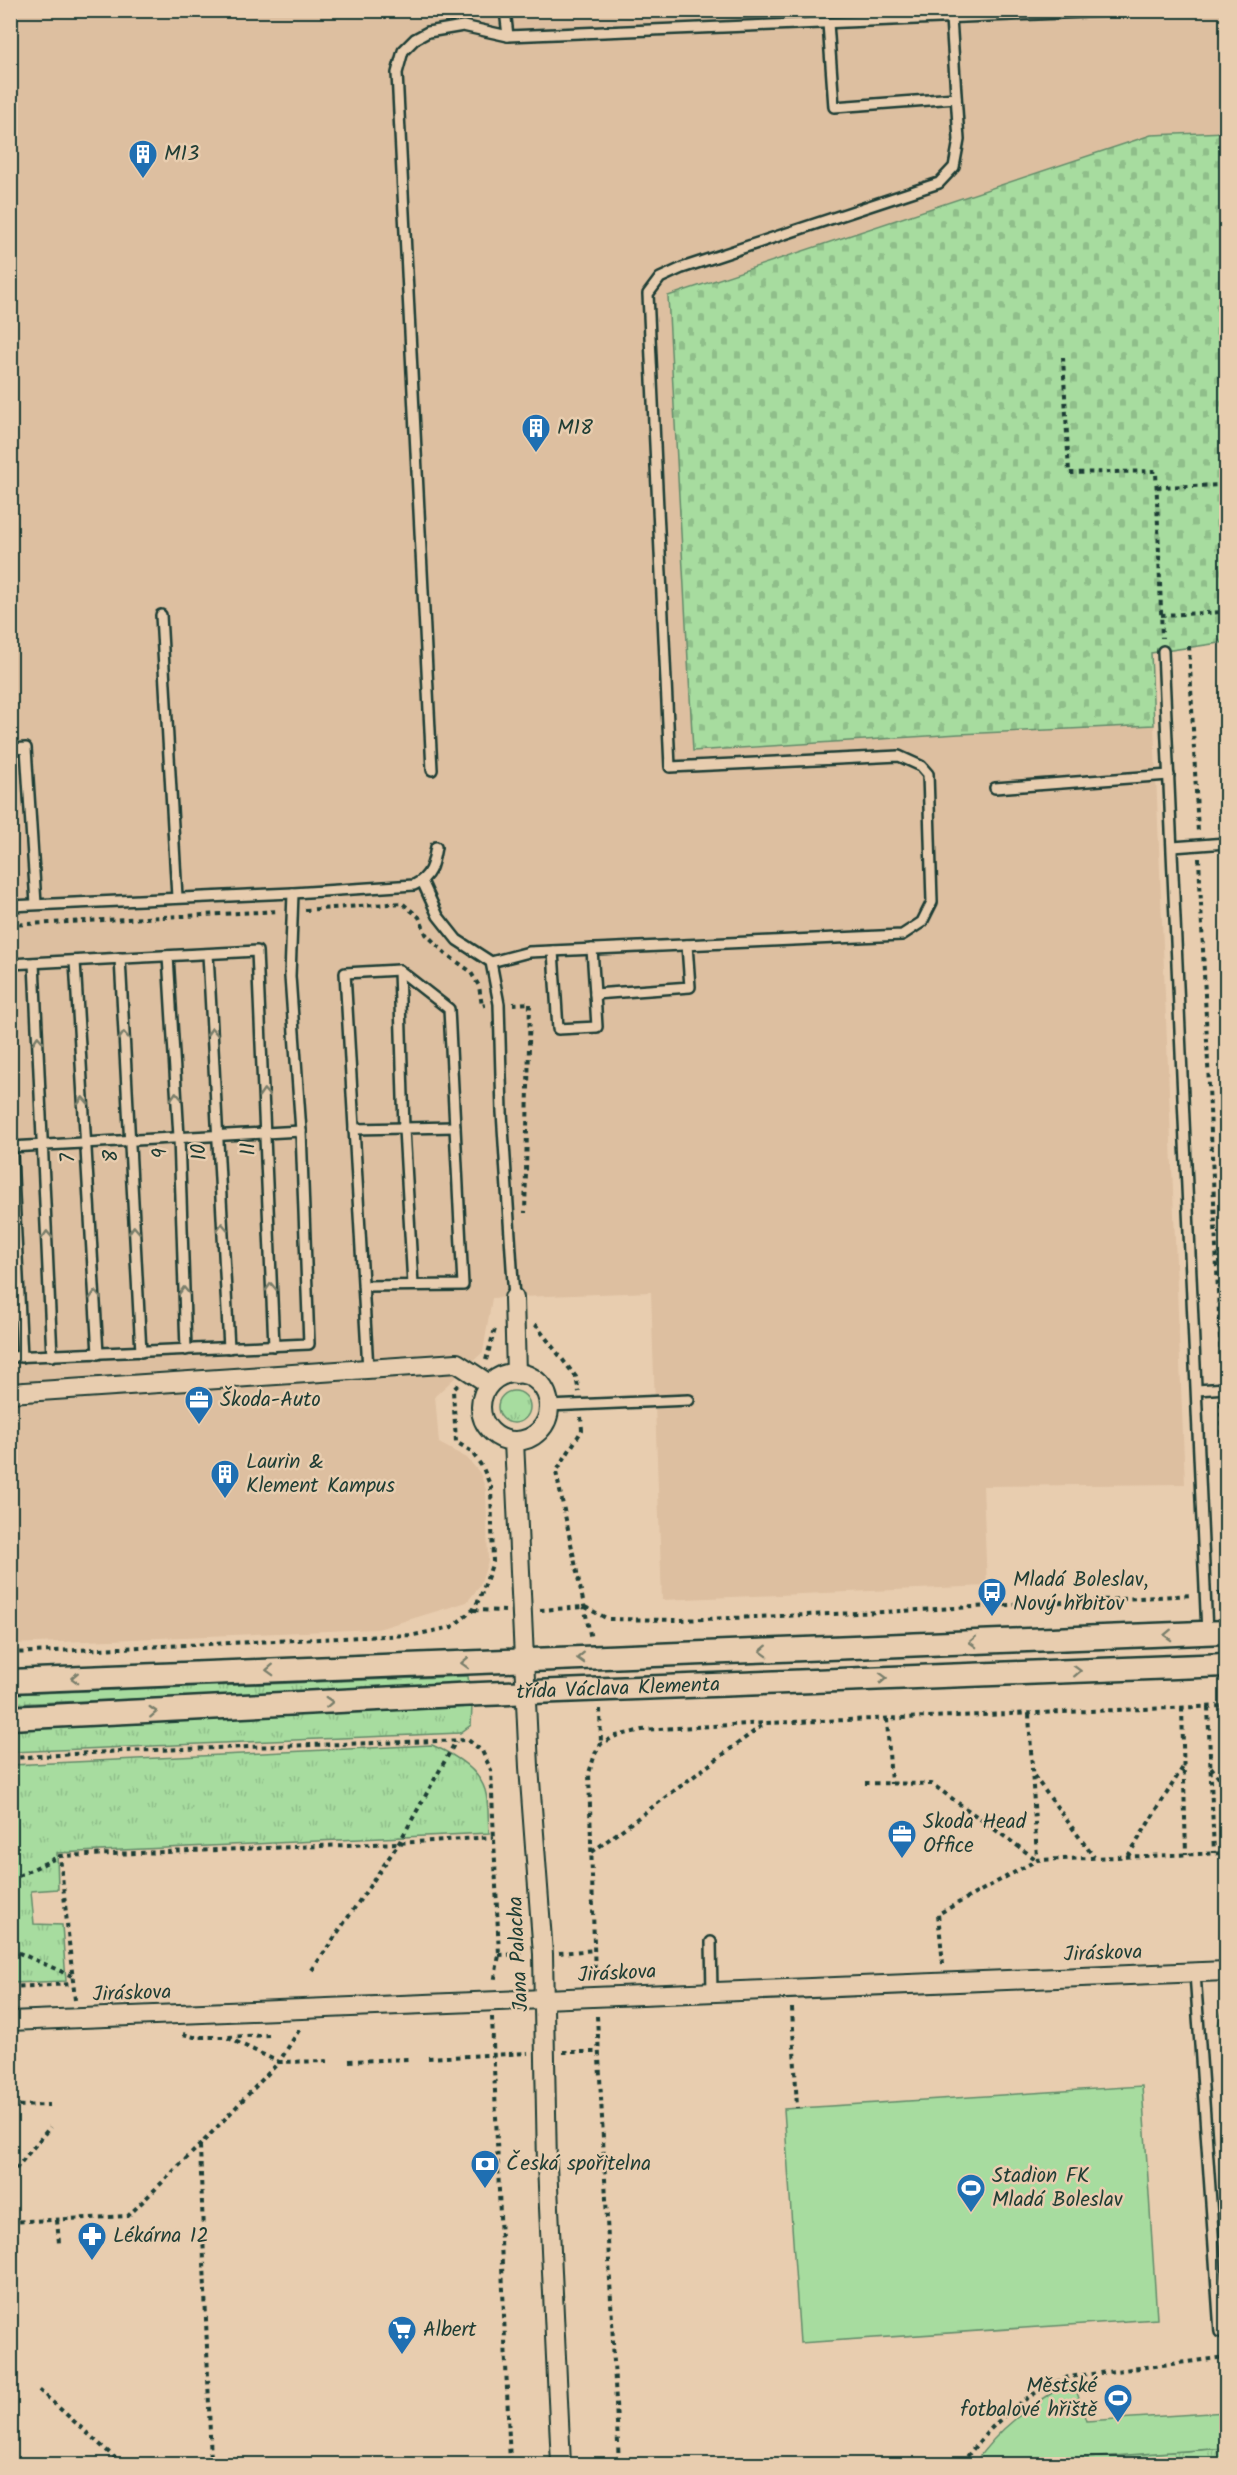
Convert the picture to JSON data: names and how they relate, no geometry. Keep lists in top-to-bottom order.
{
  "streets": {
    "street": ["třída Václava Klementa", "Jana Palacha", "Jiráskova"],
    "lane": [
      "11",
      "10",
      "9",
      "8",
      "7"
    ]
  },
  "crossings": [
    ["11", "10"],
    ["třída Václava Klementa", "Jana Palacha"],
    ["Jana Palacha", "Jiráskova"]
  ],
  "one_way": ["10", "9", "8"],
  "places": {
    "building": ["M13", "M18", "Laurin & Klement Kampus"],
    "office": ["Škoda-Auto", "Skoda Head Office"],
    "bus stop": ["Mladá Boleslav, Nový hřbitov"],
    "bank": ["Česká spořitelna"],
    "sports": ["Stadion FK Mladá Boleslav", "Městské fotbalové hřiště"],
    "pharmacy": ["Lékárna 12"],
    "supermarket": ["Albert"]
  }
}
